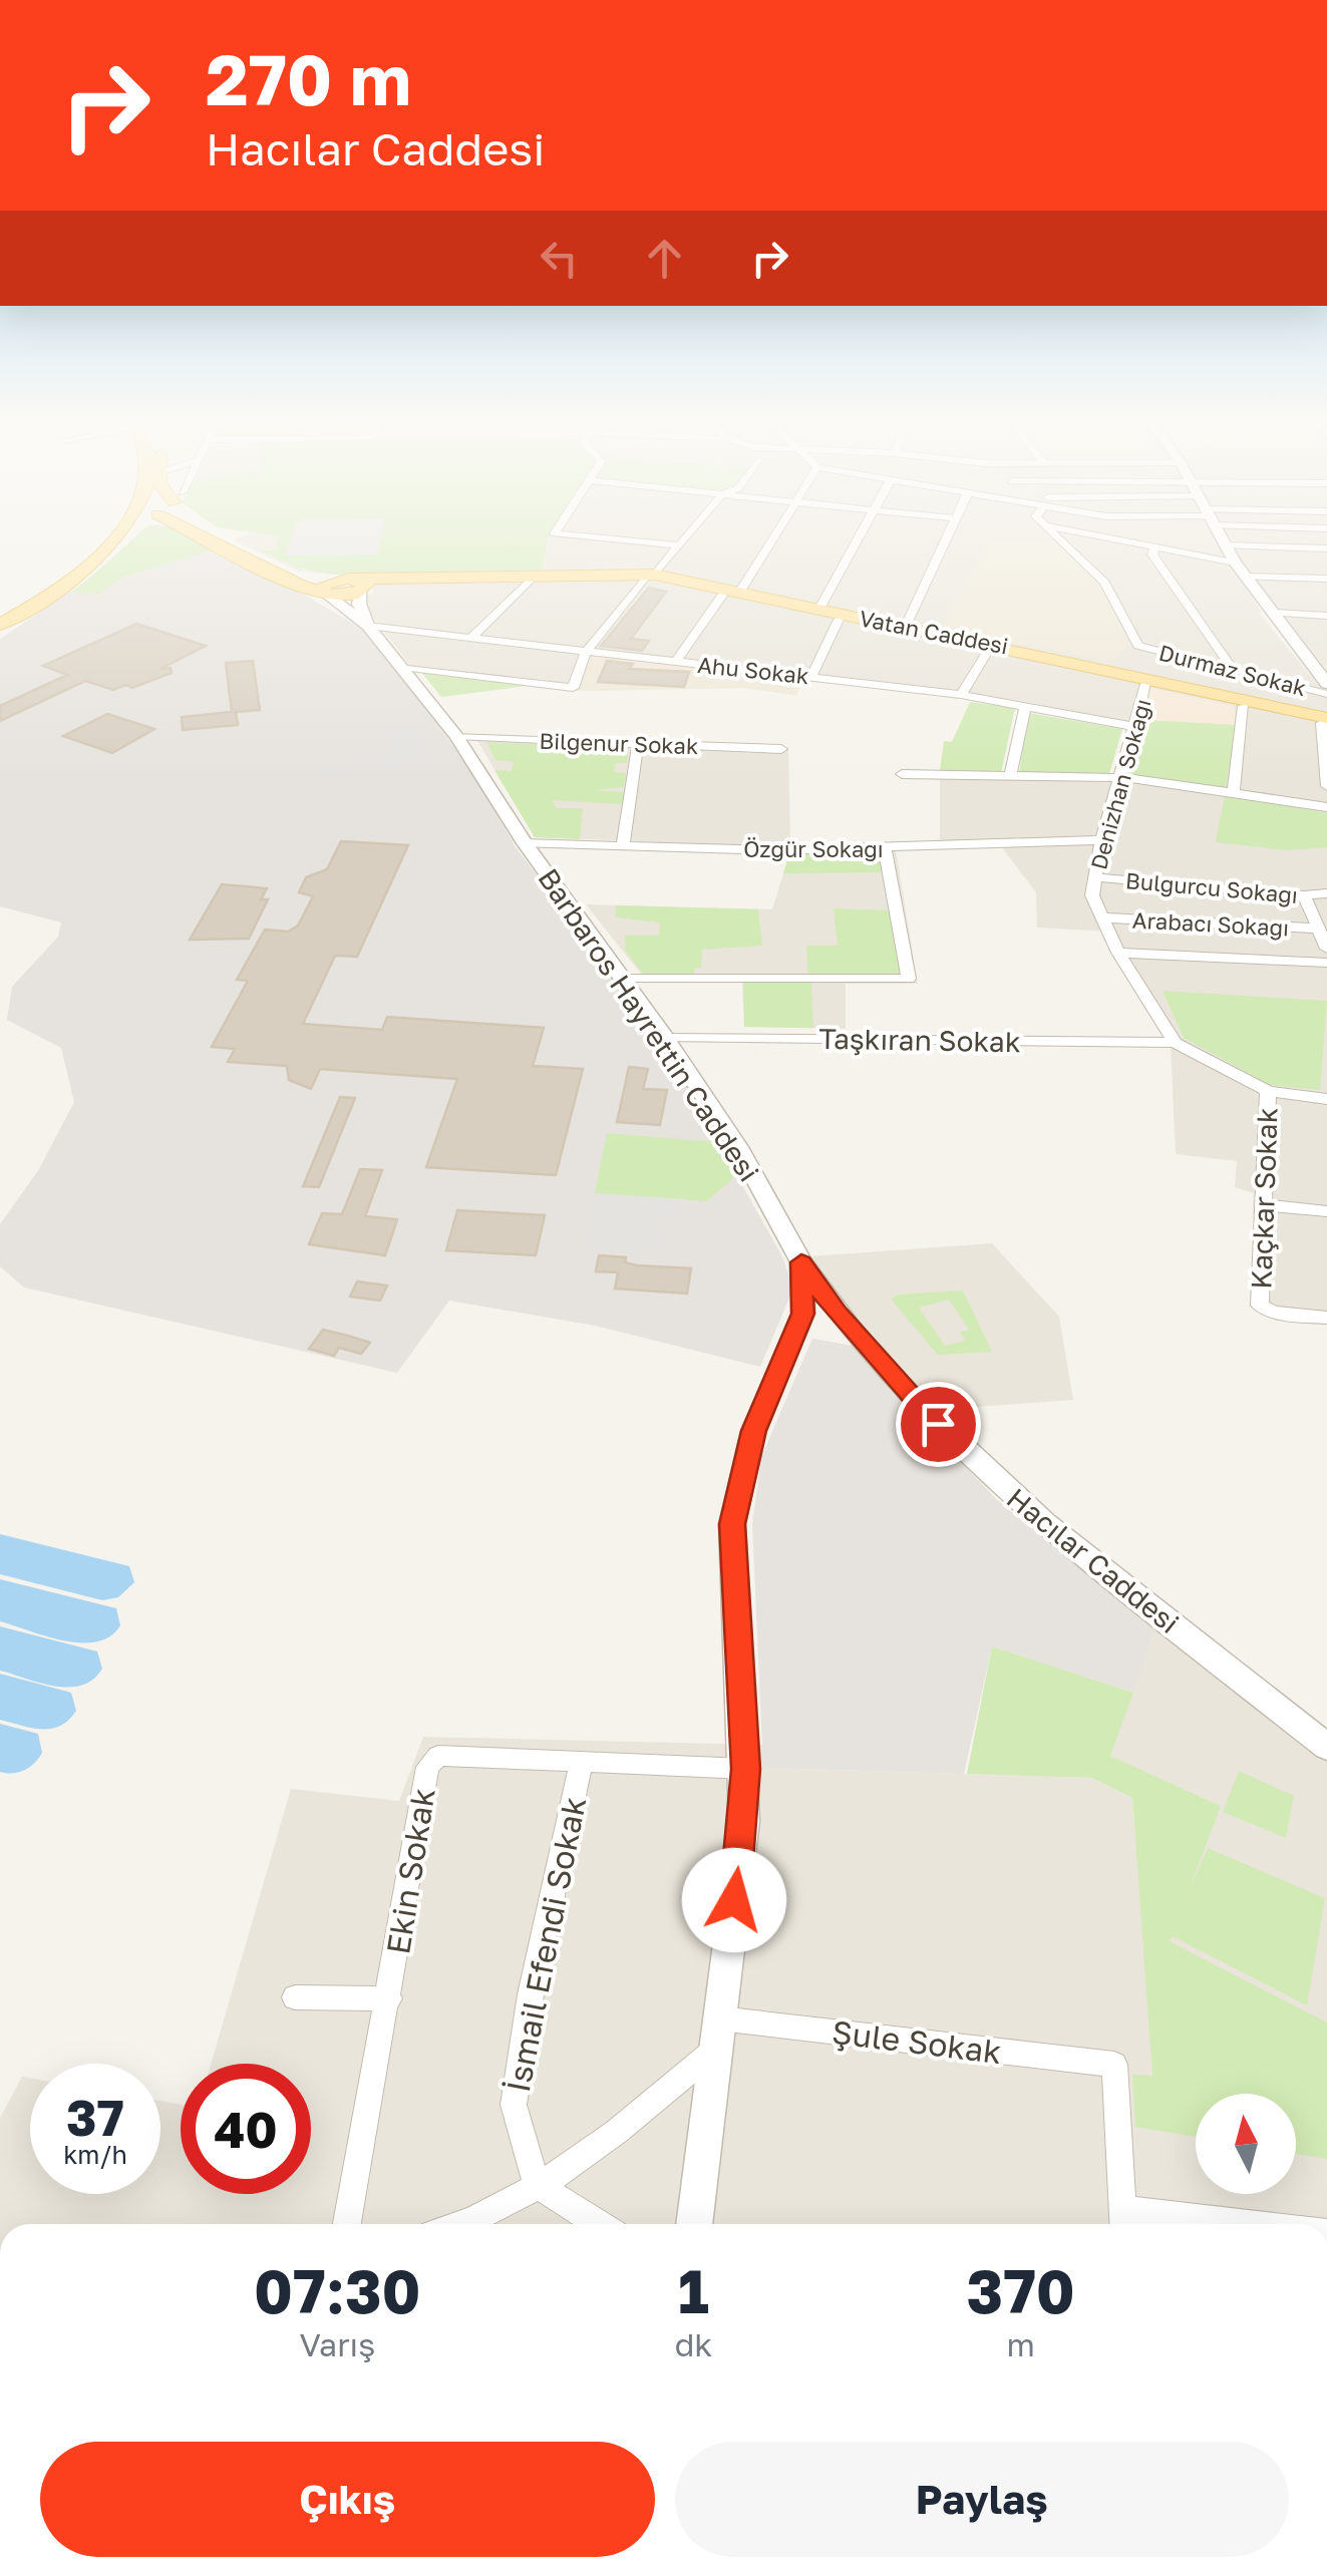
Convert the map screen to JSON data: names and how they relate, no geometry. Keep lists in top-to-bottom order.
{
  "streets": {
    "main road": ["Vatan Caddesi"],
    "street": [
      "Ahu Sokak",
      "Durmaz Sokak",
      "Bilgenur Sokak",
      "Denizhan Sokağı",
      "Özgür Sokağı",
      "Bulgurcu Sokağı",
      "Arabacı Sokağı",
      "Barbaros Hayrettin Caddesi",
      "Taşkıran Sokak",
      "Kaçkar Sokak",
      "Hacılar Caddesi",
      "Ekin Sokak",
      "İsmail Efendi Sokak",
      "Şule Sokak"
    ]
  },
  "crossings": [
    ["Vatan Caddesi", "Denizhan Sokağı"],
    ["Ahu Sokak", "Denizhan Sokağı"],
    ["Ahu Sokak", "Barbaros Hayrettin Caddesi"],
    ["Bilgenur Sokak", "Barbaros Hayrettin Caddesi"],
    ["Denizhan Sokağı", "Özgür Sokağı"],
    ["Denizhan Sokağı", "Bulgurcu Sokağı"],
    ["Denizhan Sokağı", "Arabacı Sokağı"],
    ["Denizhan Sokağı", "Taşkıran Sokak"],
    ["Özgür Sokağı", "Barbaros Hayrettin Caddesi"],
    ["Barbaros Hayrettin Caddesi", "Taşkıran Sokak"],
    ["Barbaros Hayrettin Caddesi", "Hacılar Caddesi"],
    ["Barbaros Hayrettin Caddesi", "Ekin Sokak"],
    ["Barbaros Hayrettin Caddesi", "Şule Sokak"],
    ["Ekin Sokak", "İsmail Efendi Sokak"]
  ],
  "north": "top",
  "page": {
    "turn": ["270 m", "Hacılar Caddesi"],
    "speed": "37 km/h",
    "limit": "40",
    "eta": [
      "07:30",
      "Varış",
      "1",
      "dk",
      "370",
      "m"
    ],
    "buttons": ["Çıkış", "Paylaş"]
  }
}
